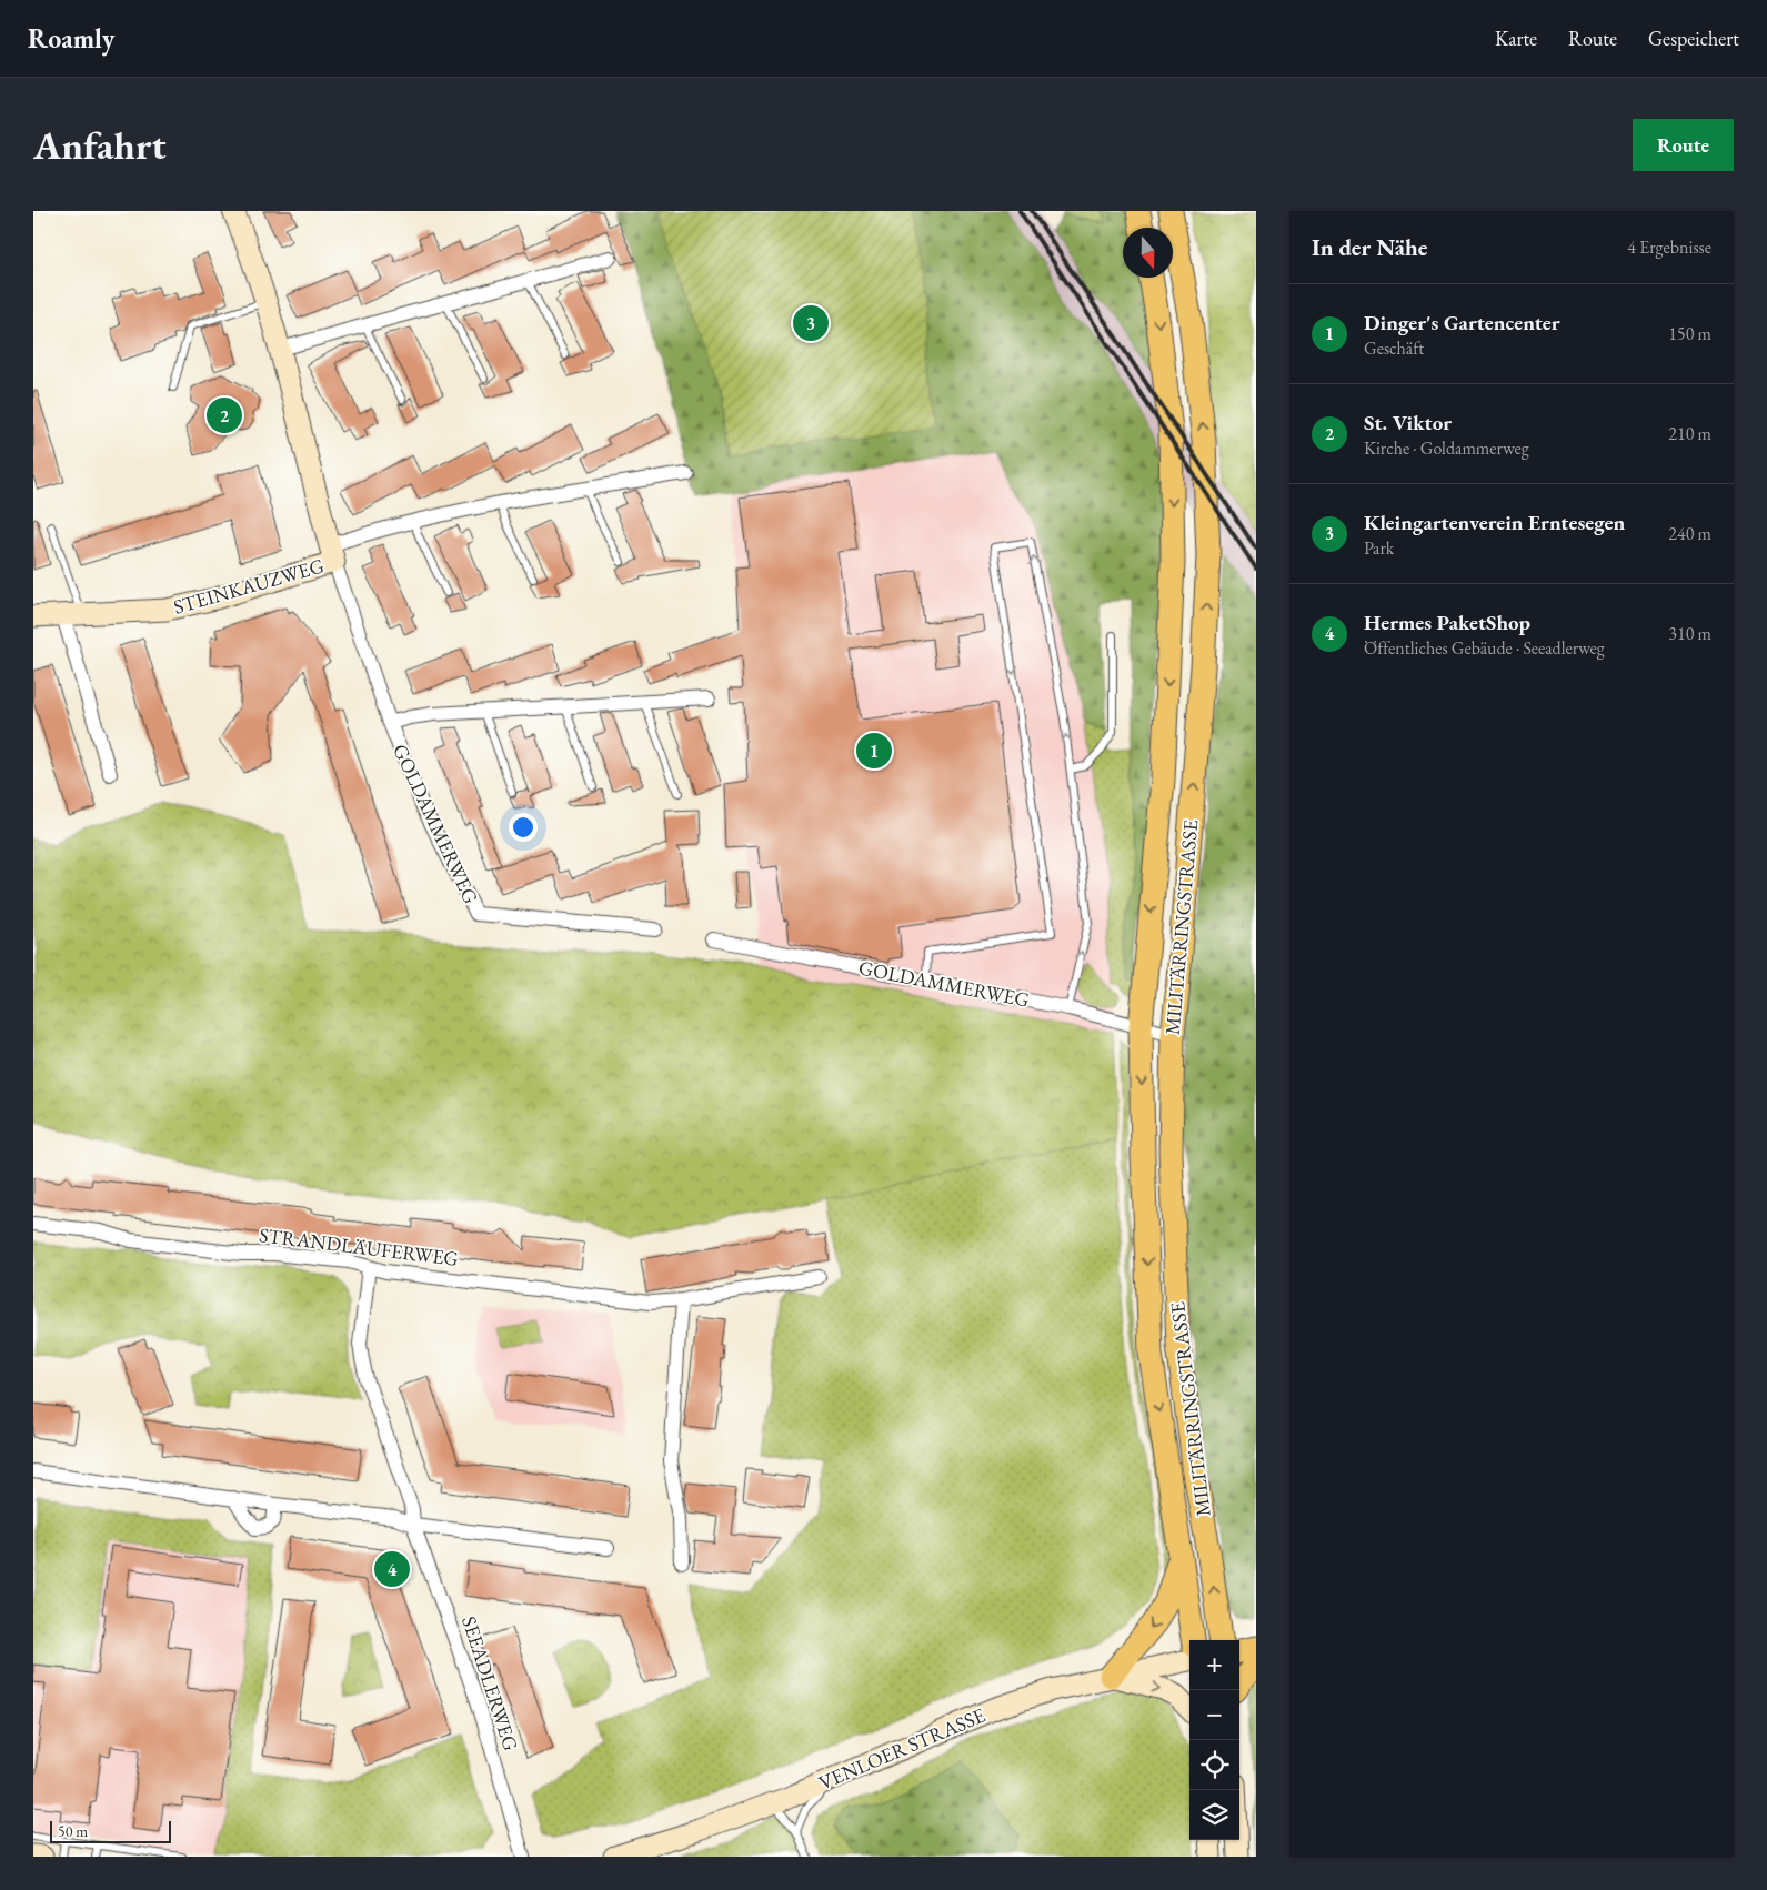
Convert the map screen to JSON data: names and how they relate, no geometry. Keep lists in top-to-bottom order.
{
  "streets": {
    "main road": [
      "STEINKAUZWEG",
      "GOLDAMMERWEG",
      "MILITÄRRINGSTRASSE",
      "VENLOER STRASSE"
    ],
    "street": ["STRANDLÄUFERWEG", "SEEADLERWEG"]
  },
  "crossings": [
    ["STEINKAUZWEG", "GOLDAMMERWEG"],
    ["GOLDAMMERWEG", "MILITÄRRINGSTRASSE"],
    ["STRANDLÄUFERWEG", "SEEADLERWEG"]
  ],
  "scale_bar": "50 m",
  "north": "bottom",
  "page": {
    "header": "Roamly",
    "nav": ["Karte", "Route", "Gespeichert"],
    "buttons": "Route",
    "title": "Anfahrt",
    "heading": ["In der Nähe", "4 Ergebnisse"],
    "list": [
      {
        "mark": "1",
        "name": "Dinger's Gartencenter",
        "note": "Geschäft",
        "value": "150 m"
      },
      {
        "mark": "2",
        "name": "St. Viktor",
        "note": "Kirche · Goldammerweg",
        "value": "210 m"
      },
      {
        "mark": "3",
        "name": "Kleingartenverein Erntesegen",
        "note": "Park",
        "value": "240 m"
      },
      {
        "mark": "4",
        "name": "Hermes PaketShop",
        "note": "Öffentliches Gebäude · Seeadlerweg",
        "value": "310 m"
      }
    ],
    "pins": [
      "3",
      "2",
      "1",
      "4"
    ],
    "map_buttons": ["+", "−"],
    "scale": "50 m"
  }
}
